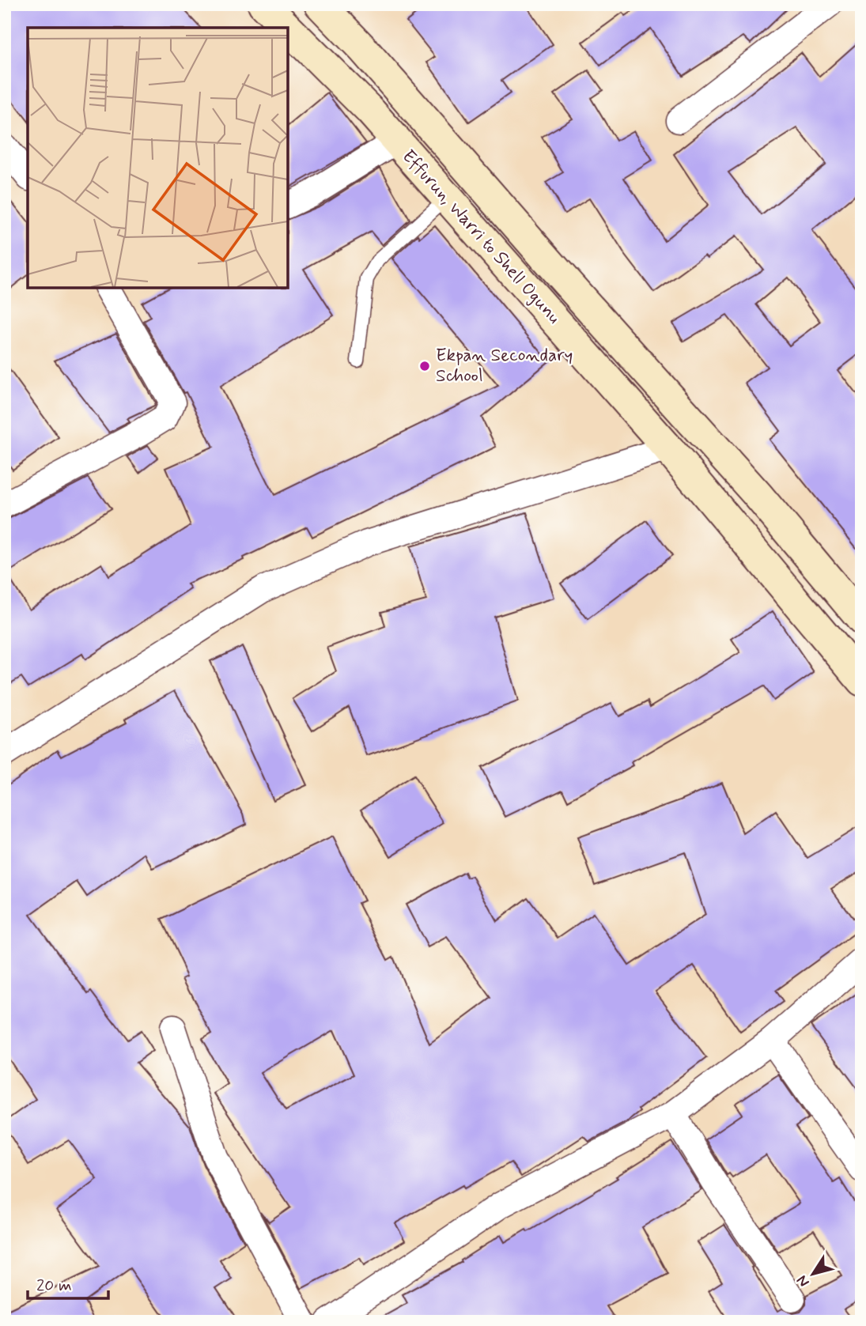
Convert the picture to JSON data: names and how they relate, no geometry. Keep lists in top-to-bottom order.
{
  "streets": {
    "main road": ["Effurun, Warri to Shell Ogunu"]
  },
  "places": ["Ekpan Secondary School"],
  "scale_bar": "20 m",
  "north": "bottom left"
}
